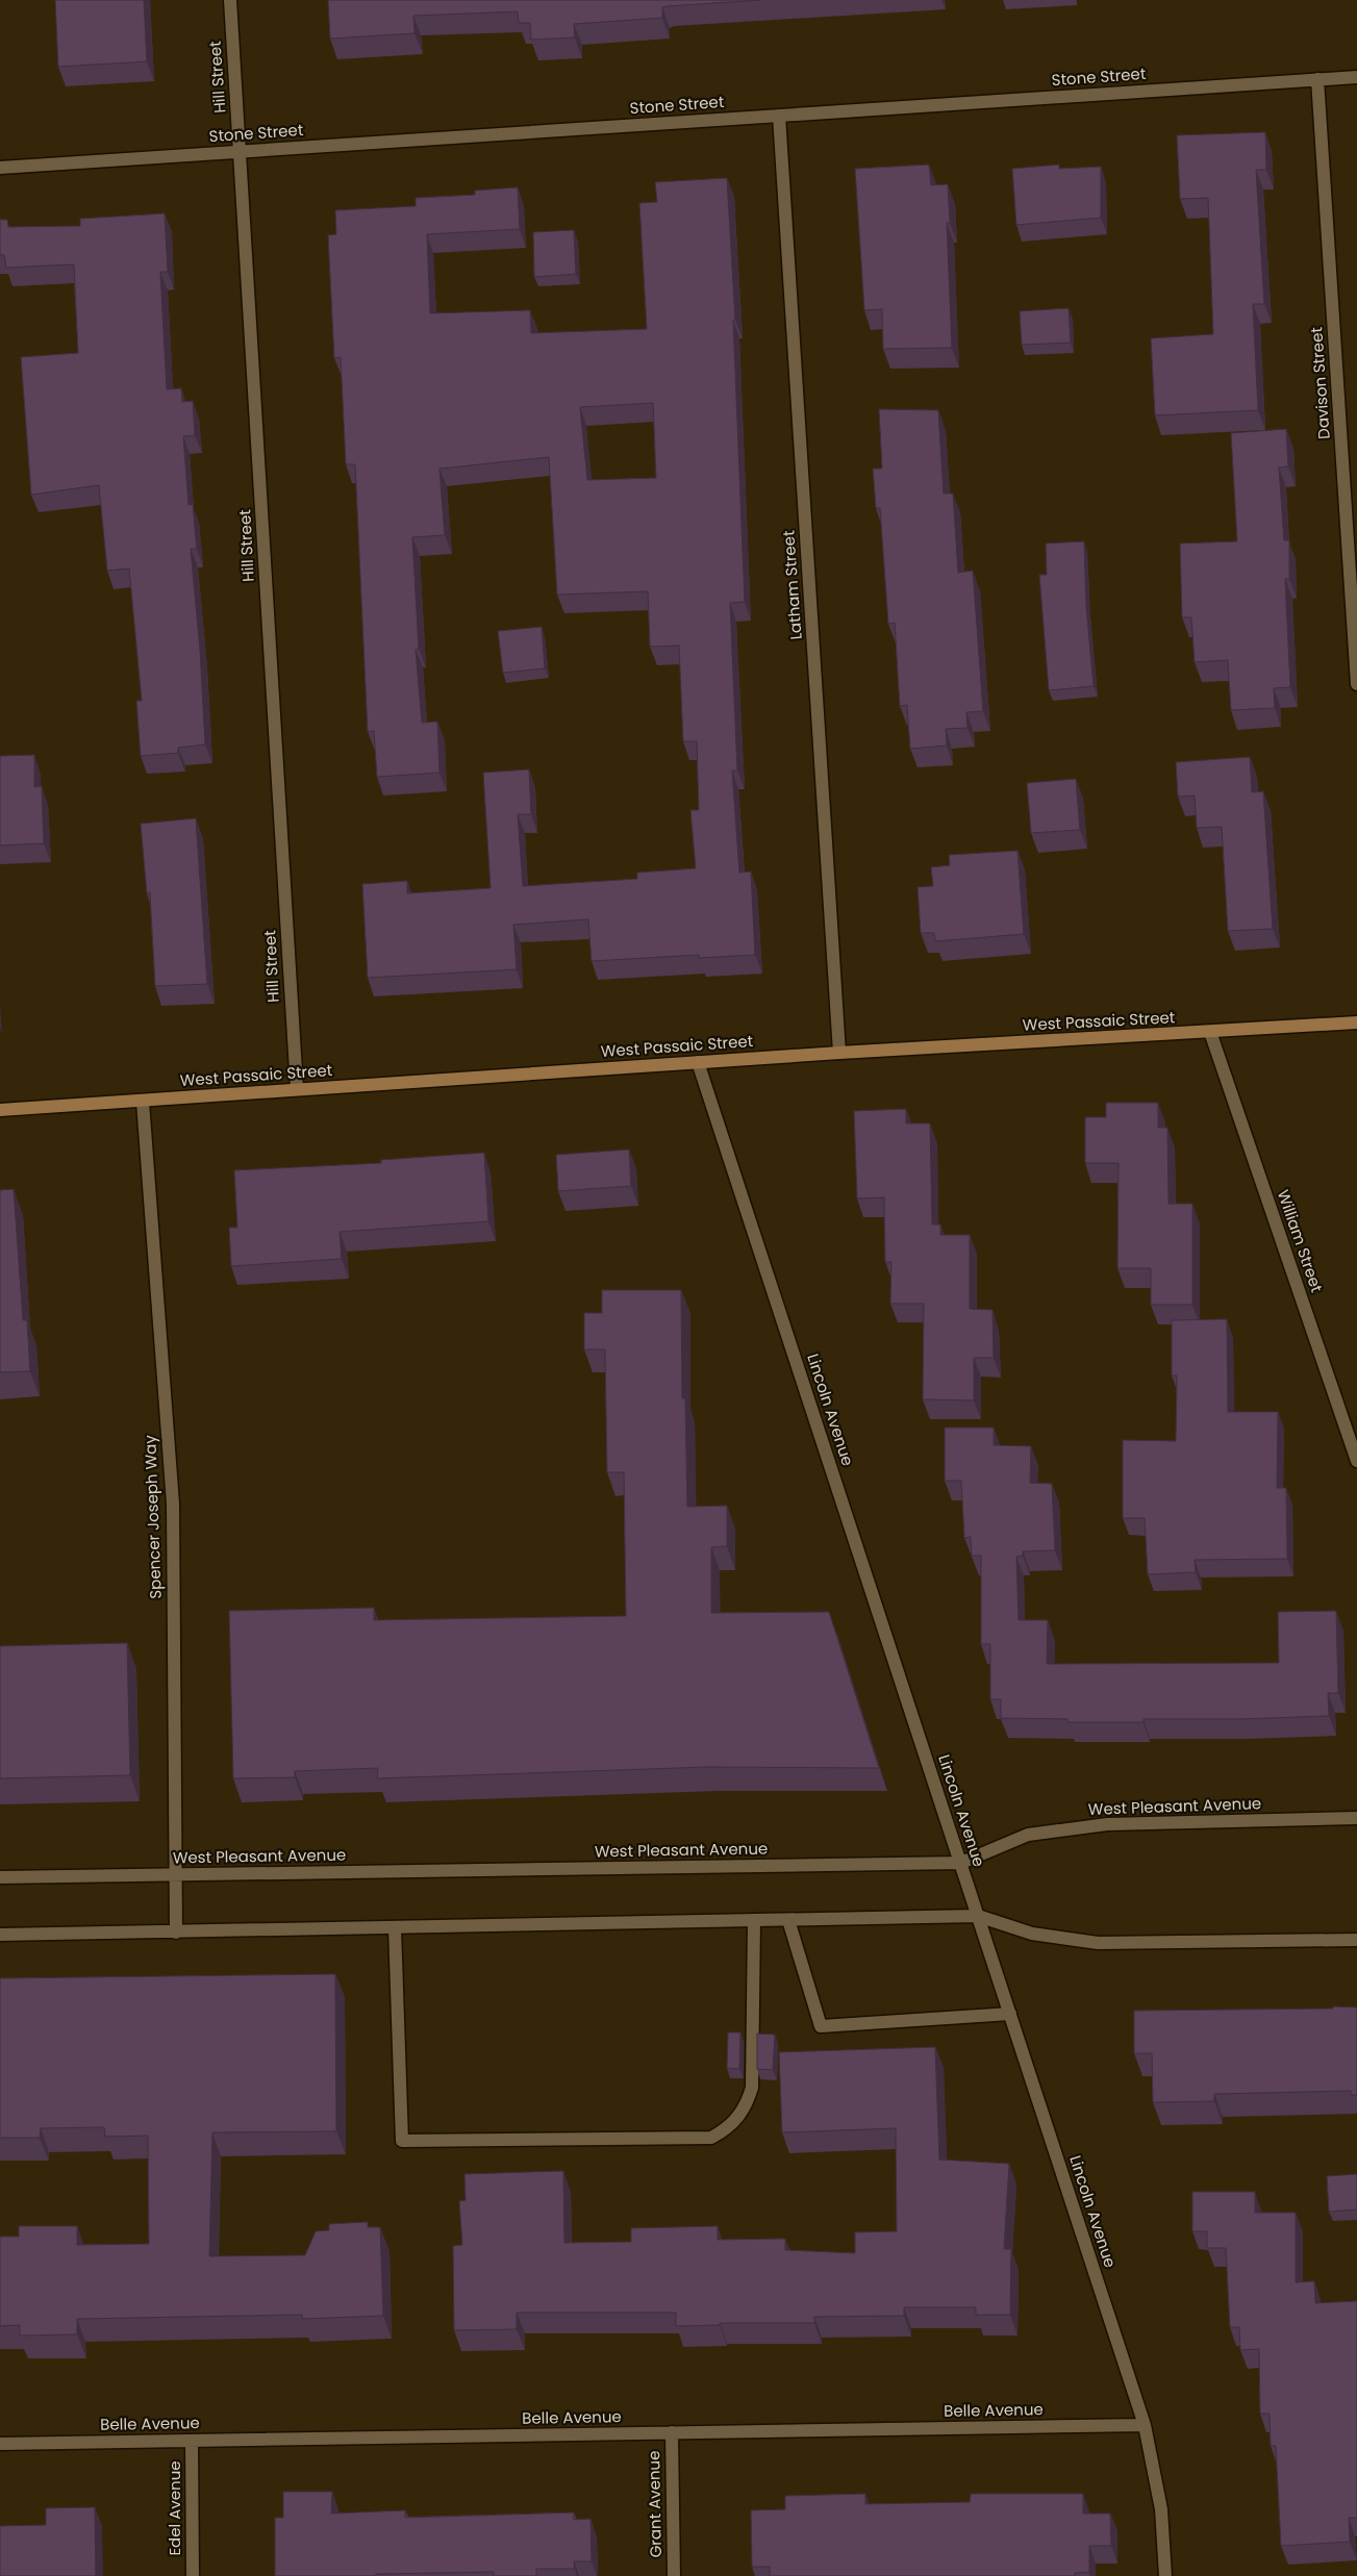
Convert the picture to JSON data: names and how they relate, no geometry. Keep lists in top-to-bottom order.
{
  "streets": {
    "main road": ["West Passaic Street"],
    "street": [
      "Hill Street",
      "Stone Street",
      "Davison Street",
      "Latham Street",
      "William Street",
      "Lincoln Avenue",
      "Spencer Joseph Way",
      "West Pleasant Avenue",
      "Belle Avenue",
      "Grant Avenue",
      "Edel Avenue"
    ]
  },
  "crossings": [
    ["Hill Street", "Stone Street"],
    ["Hill Street", "West Passaic Street"],
    ["Stone Street", "Davison Street"],
    ["Stone Street", "Latham Street"],
    ["Latham Street", "West Passaic Street"],
    ["West Passaic Street", "William Street"],
    ["West Passaic Street", "Lincoln Avenue"],
    ["West Passaic Street", "Spencer Joseph Way"],
    ["Lincoln Avenue", "West Pleasant Avenue"],
    ["Lincoln Avenue", "Belle Avenue"],
    ["Spencer Joseph Way", "West Pleasant Avenue"],
    ["Belle Avenue", "Grant Avenue"],
    ["Belle Avenue", "Edel Avenue"]
  ]
}
